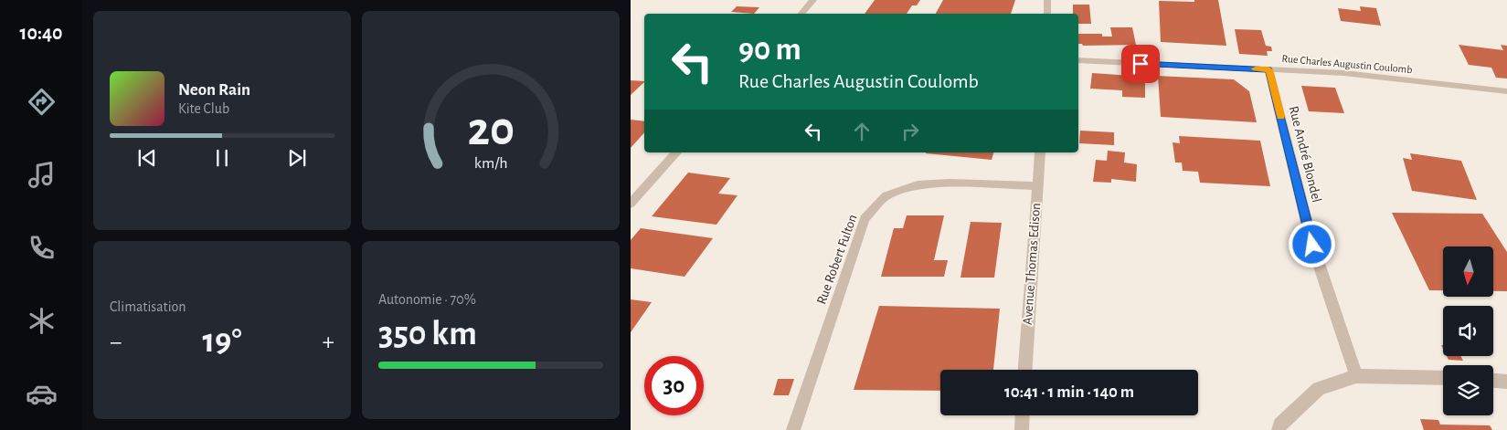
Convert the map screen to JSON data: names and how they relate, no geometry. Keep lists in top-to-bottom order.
{
  "streets": {
    "street": [
      "Rue Charles Augustin Coulomb",
      "Rue André Blondel",
      "Rue Robert Fulton",
      "Avenue Thomas Edison"
    ]
  },
  "crossings": [
    ["Rue Charles Augustin Coulomb", "Rue André Blondel"],
    ["Rue Robert Fulton", "Avenue Thomas Edison"]
  ],
  "north": "bottom",
  "page": {
    "tabs": "10:40",
    "turn": ["90 m", "Rue Charles Augustin Coulomb"],
    "song": ["Neon Rain", "Kite Club"],
    "tile": [
      "Climatisation",
      ["Autonomie · 70%", "350 km"]
    ],
    "heat": ["−", "19°", "+"],
    "limit": "30",
    "trip": "10:41 · 1 min · 140 m",
    "gauge": ["20", "km/h"]
  }
}
